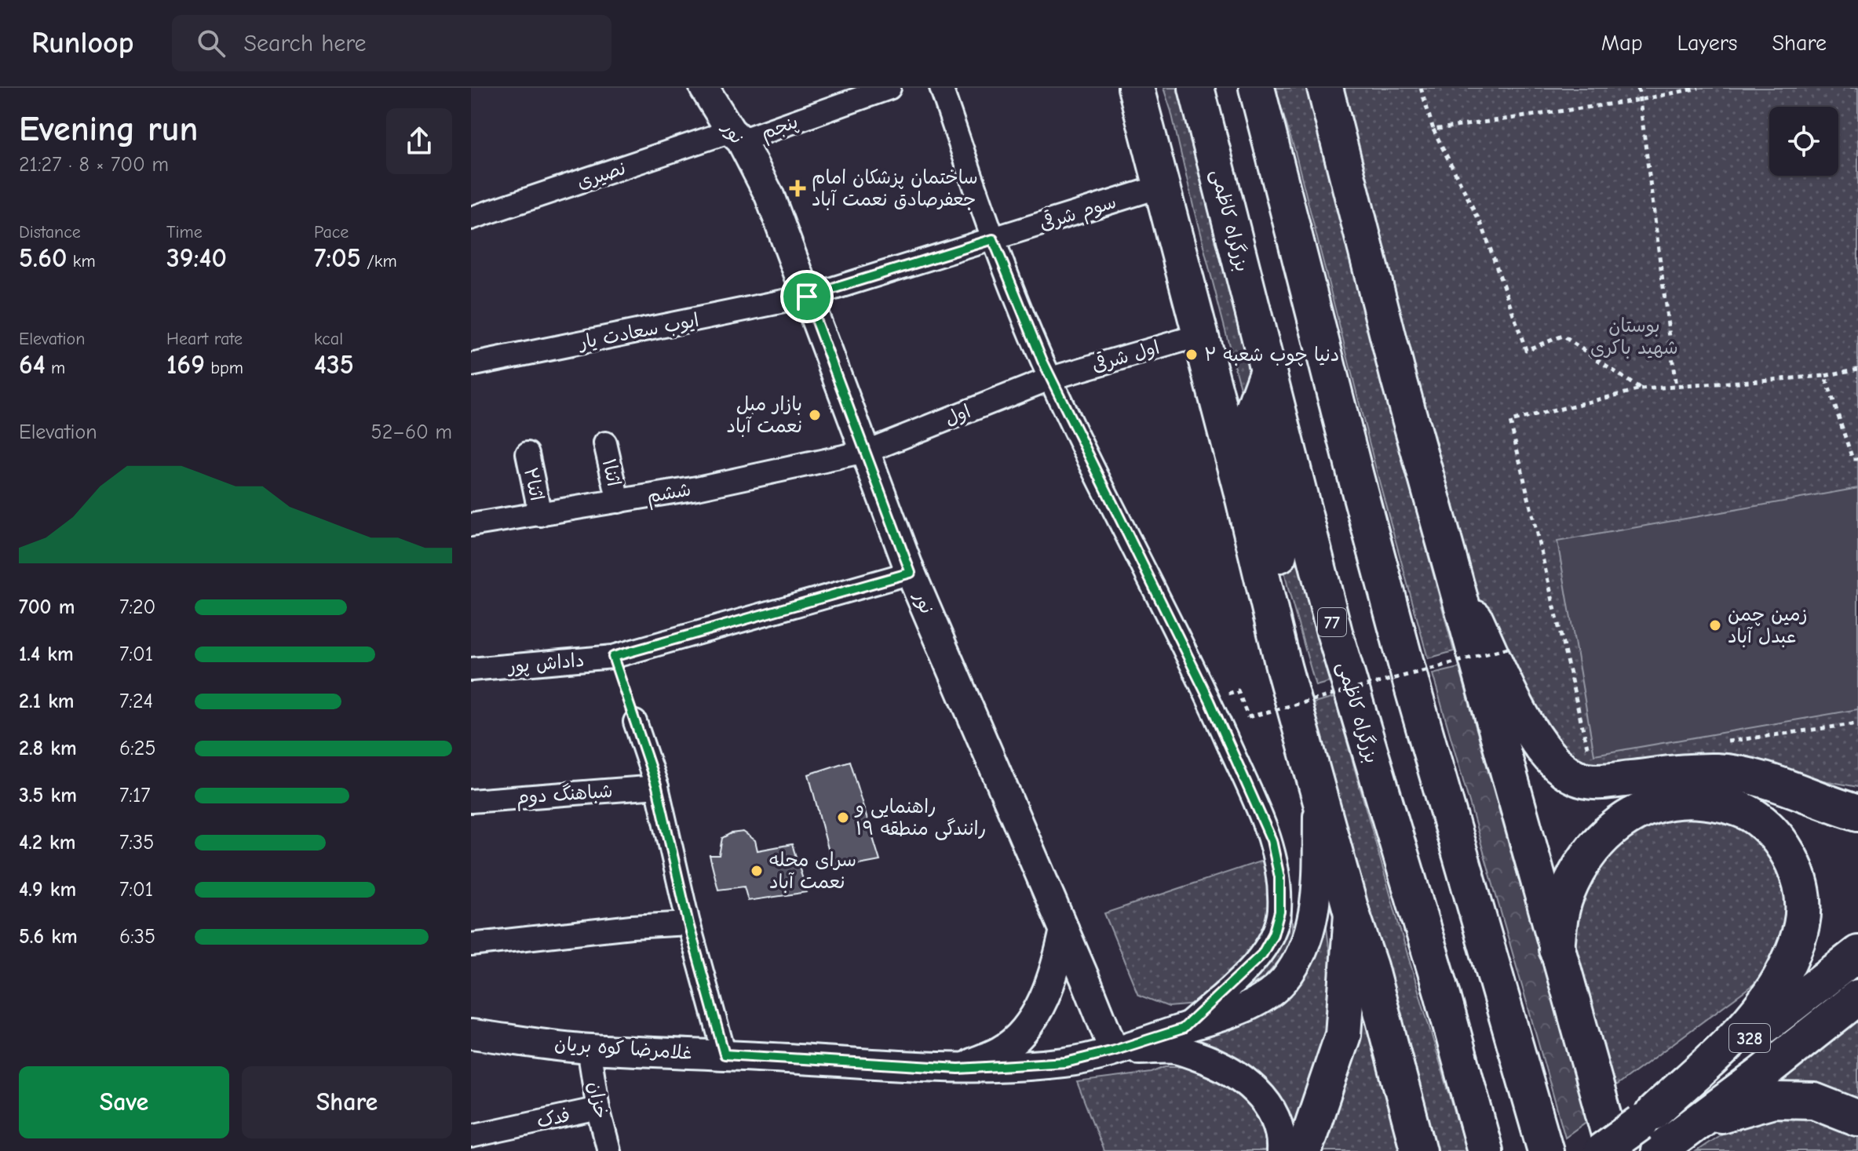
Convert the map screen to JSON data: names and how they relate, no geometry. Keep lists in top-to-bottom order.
{
  "streets": {
    "main road": ["بزرگراه کاظمی", "77", "328"],
    "street": [
      "پنجم",
      "نور",
      "نصیری",
      "سوم شرقی",
      "ایوب سعادت یار",
      "اول شرقی",
      "اول",
      "اثنا۱",
      "اثنا۲",
      "ششم",
      "داداش پور",
      "شباهنگ دوم",
      "غلامرضا کوه بریان",
      "خزان",
      "فدک"
    ]
  },
  "crossings": [
    ["پنجم", "نور"],
    ["پنجم", "نصیری"],
    ["نور", "نصیری"],
    ["نور", "سوم شرقی"],
    ["نور", "ایوب سعادت یار"],
    ["نور", "اول"],
    ["نور", "ششم"],
    ["نور", "داداش پور"],
    ["نور", "غلامرضا کوه بریان"],
    ["سوم شرقی", "ایوب سعادت یار"],
    ["اول شرقی", "اول"],
    ["اول", "ششم"],
    ["اثنا۱", "ششم"],
    ["اثنا۲", "ششم"],
    ["غلامرضا کوه بریان", "خزان"],
    ["خزان", "فدک"]
  ],
  "parks": ["بوستان شهید باکری"],
  "places": {
    "health": ["ساختمان پزشکان امام جعفرصادق نعمت آباد"],
    "other": [
      "دنیا چوب شعبه ۲",
      "بازار مبل نعمت آباد",
      "زمین چمن عبدل آباد",
      "راهنمایی و رانندگی منطقه ۱۹",
      "سرای محله نعمت آباد"
    ]
  },
  "page": {
    "header": "Runloop",
    "search": "Search here",
    "nav": ["Map", "Layers", "Share"],
    "heading": ["Evening run", "21:27 · 8 × 700 m"],
    "stats": [
      ["Distance", "5.60 km"],
      ["Time", "39:40"],
      ["Pace", "7:05 /km"],
      ["Elevation", "64 m"],
      ["Heart rate", "169 bpm"],
      ["kcal", "435"]
    ],
    "chart": ["Elevation", "52–60 m"],
    "list": [
      {
        "name": "700 m",
        "note": "7:20"
      },
      {
        "name": "1.4 km",
        "note": "7:01"
      },
      {
        "name": "2.1 km",
        "note": "7:24"
      },
      {
        "name": "2.8 km",
        "note": "6:25"
      },
      {
        "name": "3.5 km",
        "note": "7:17"
      },
      {
        "name": "4.2 km",
        "note": "7:35"
      },
      {
        "name": "4.9 km",
        "note": "7:01"
      },
      {
        "name": "5.6 km",
        "note": "6:35"
      }
    ],
    "buttons": ["Save", "Share"]
  }
}
